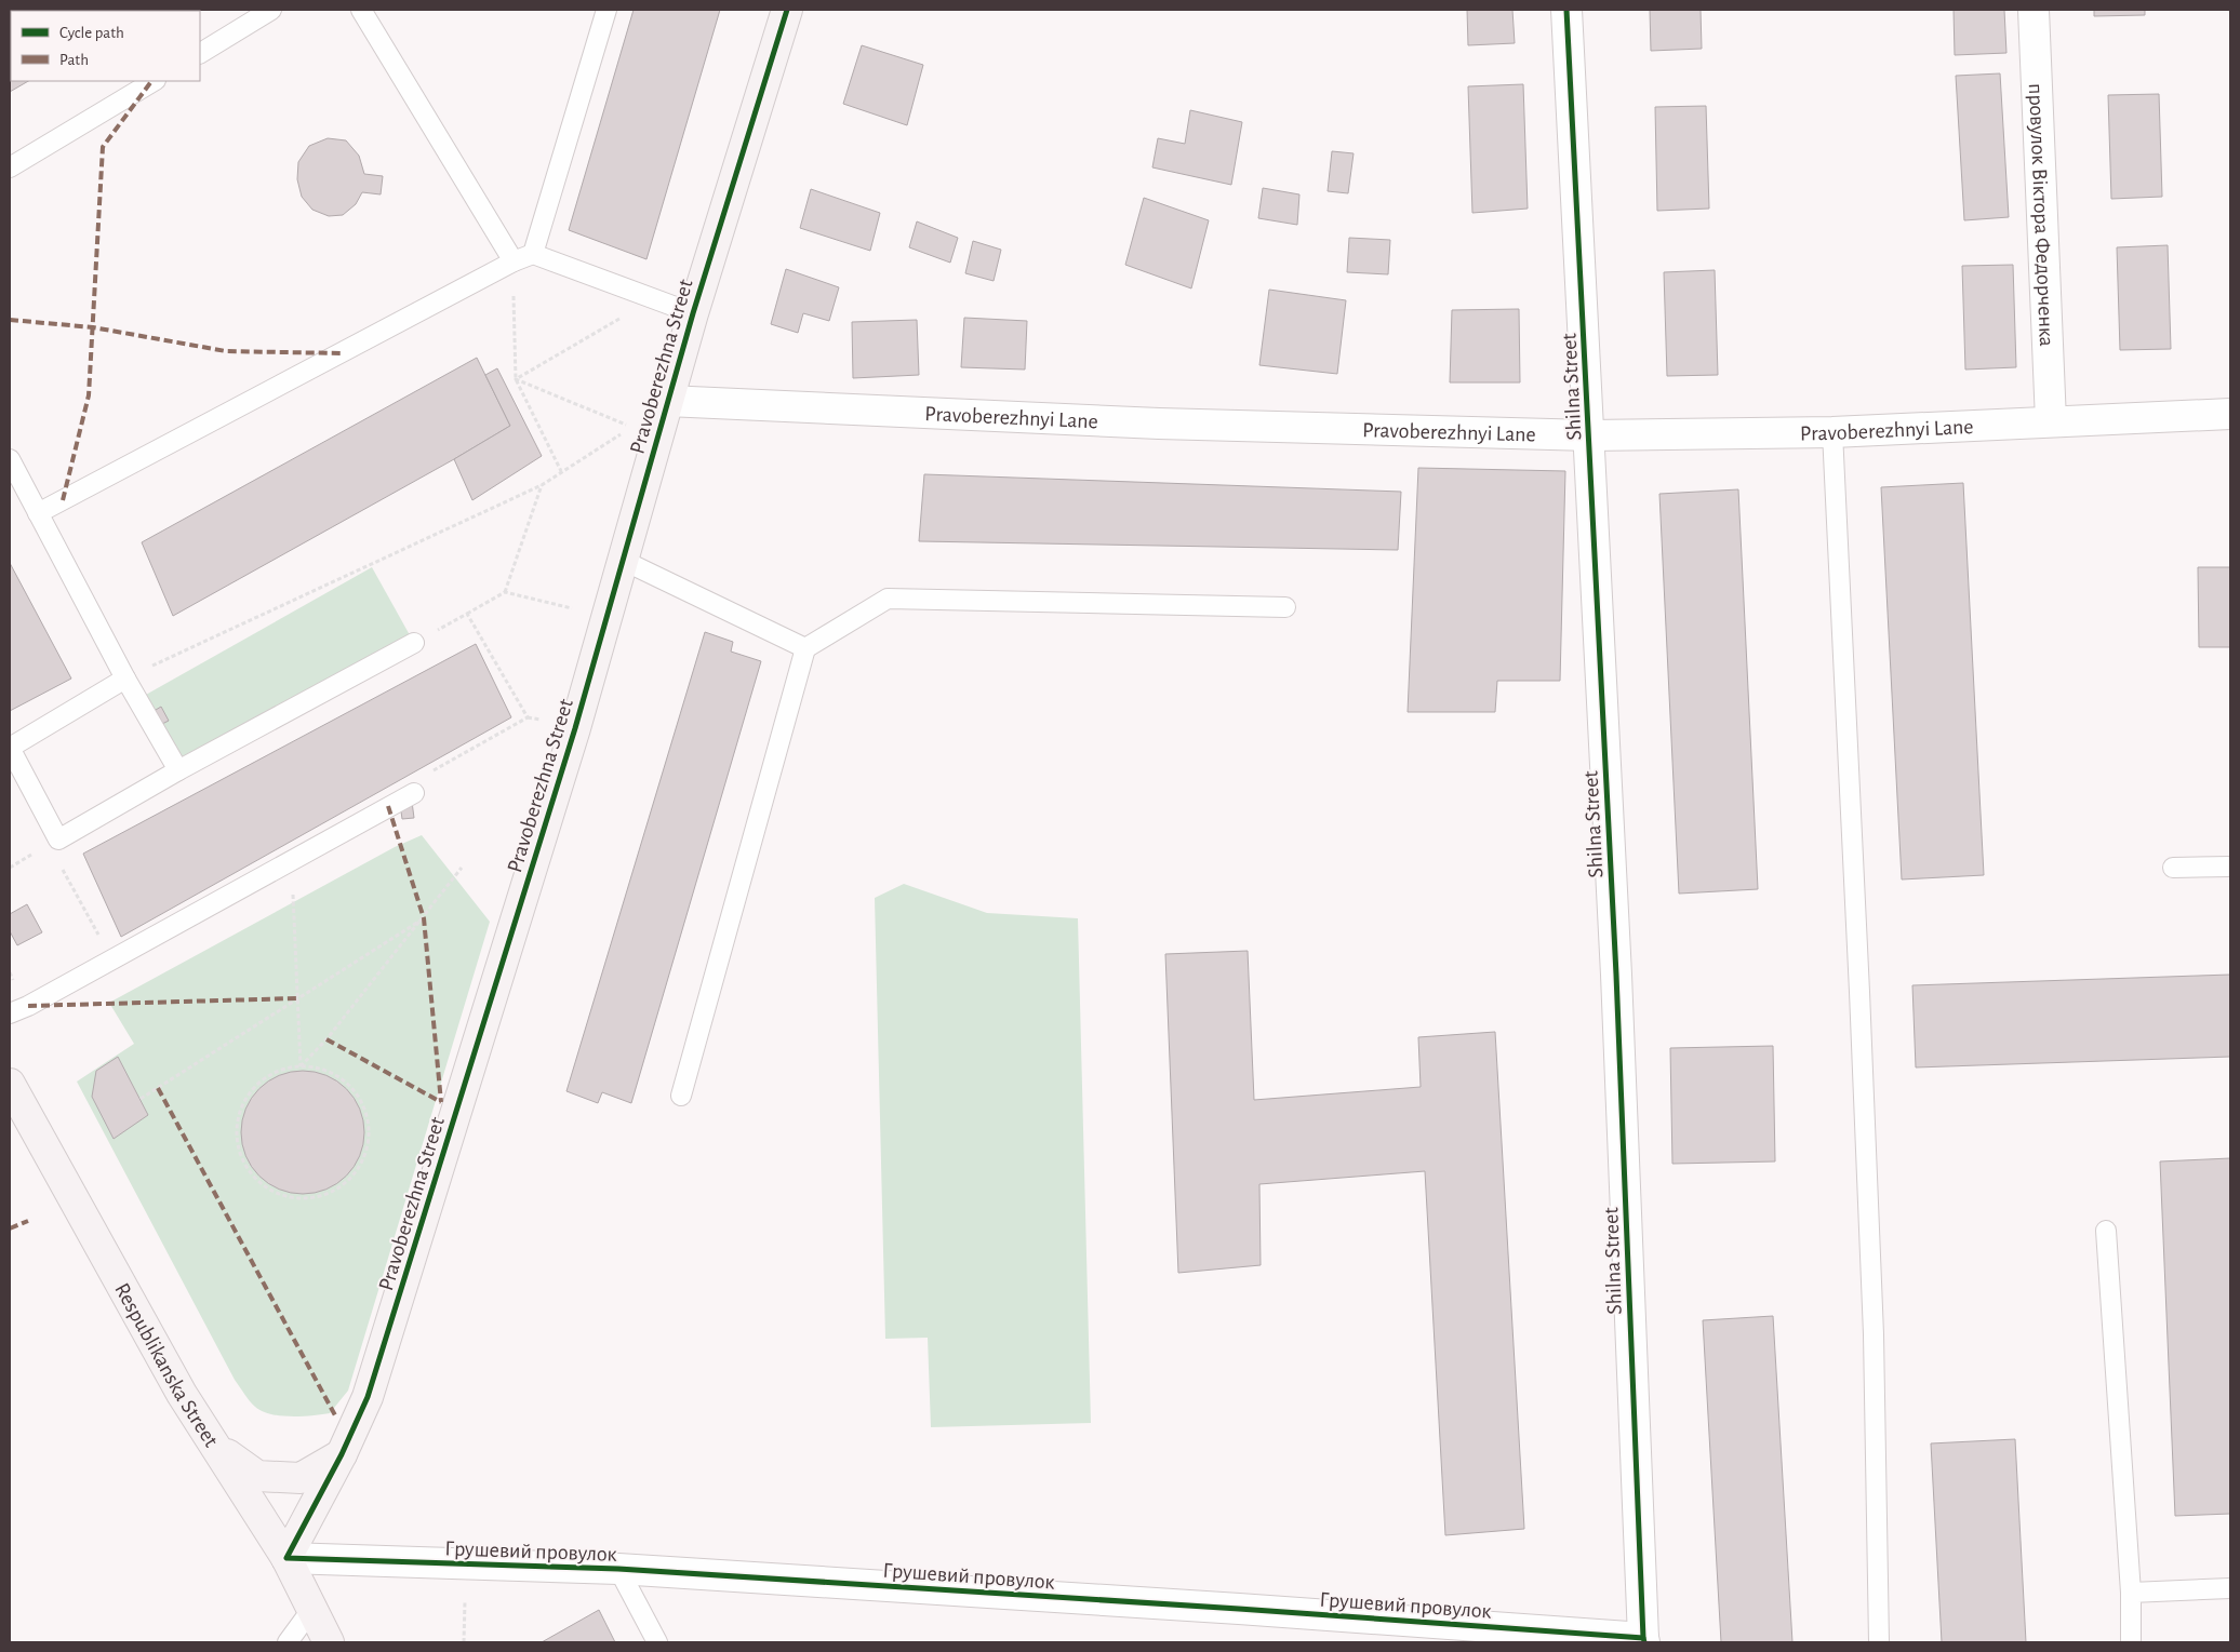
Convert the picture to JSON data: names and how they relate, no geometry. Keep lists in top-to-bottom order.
{
  "streets": {
    "street": [
      "провулок Віктора Федорченка",
      "Pravoberezhna Street",
      "Shilna Street",
      "Pravoberezhnyi Lane",
      "Respublikanska Street",
      "Грушевий провулок"
    ]
  },
  "crossings": [
    ["провулок Віктора Федорченка", "Pravoberezhnyi Lane"],
    ["Pravoberezhna Street", "Pravoberezhnyi Lane"],
    ["Pravoberezhna Street", "Respublikanska Street"],
    ["Pravoberezhna Street", "Грушевий провулок"],
    ["Shilna Street", "Pravoberezhnyi Lane"],
    ["Shilna Street", "Грушевий провулок"],
    ["Respublikanska Street", "Грушевий провулок"]
  ],
  "legend": ["Cycle path", "Path"]
}
